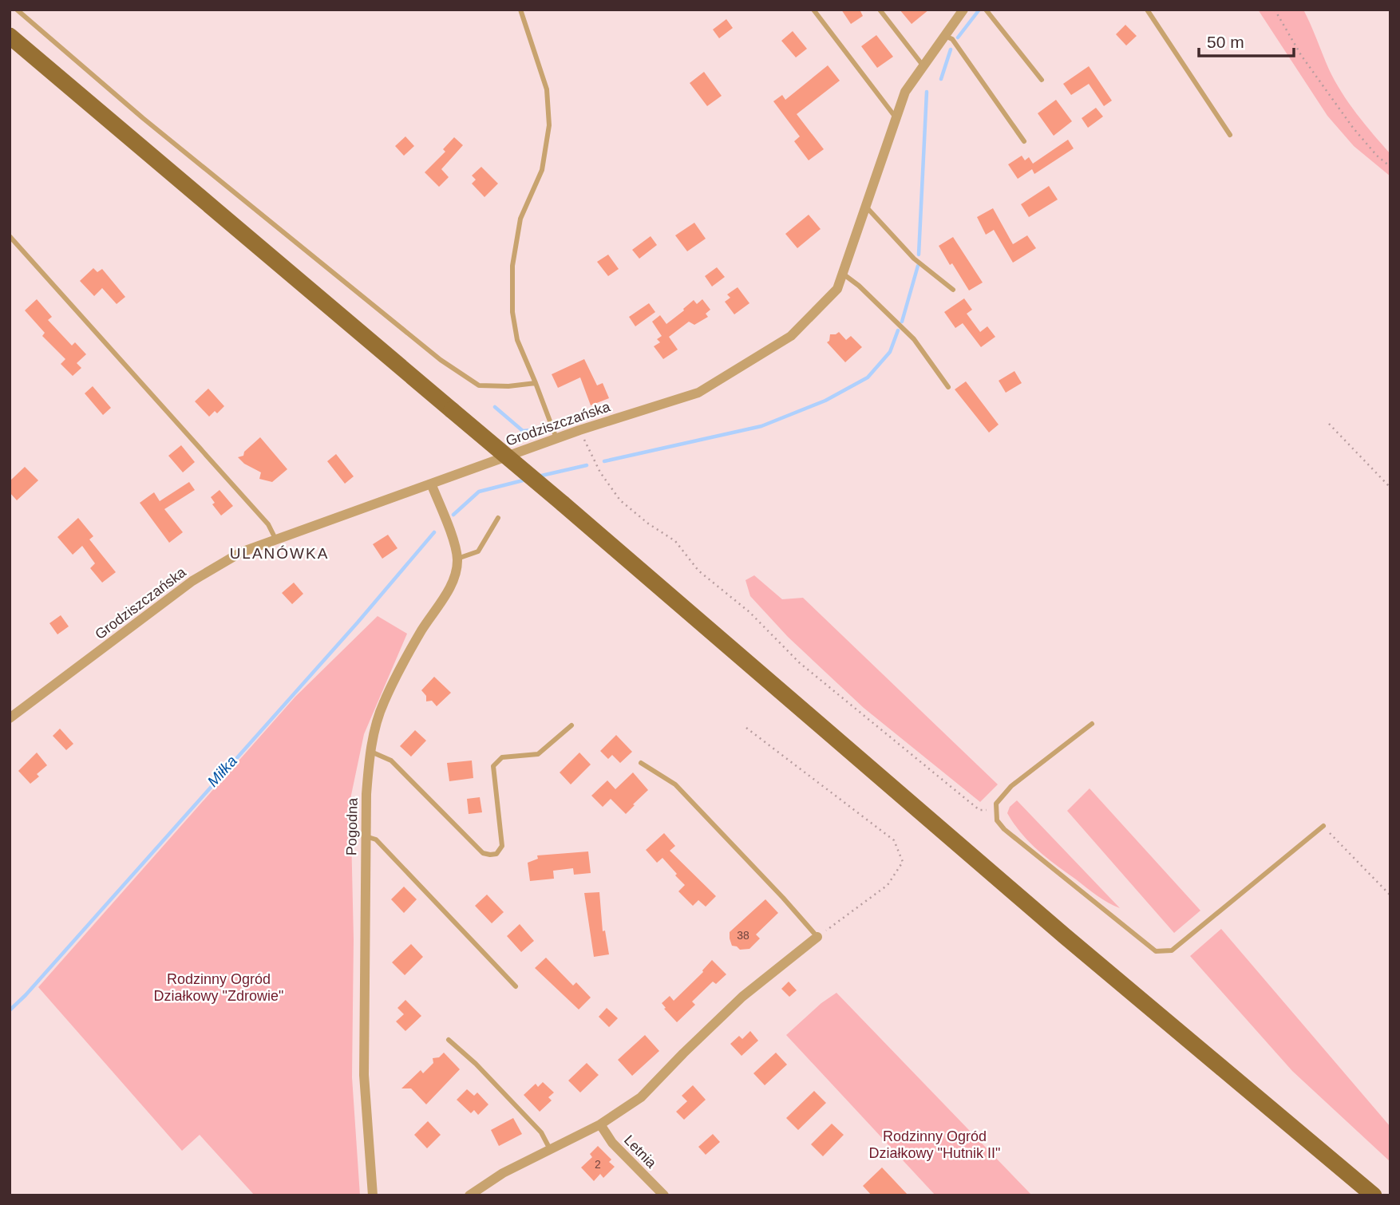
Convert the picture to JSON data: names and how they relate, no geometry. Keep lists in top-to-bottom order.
{
  "streets": {
    "street": ["Grodziszczańska", "Pogodna", "Letnia"]
  },
  "districts": ["ULANÓWKA"],
  "water": ["Miłka"],
  "parks": ["Rodzinny Ogród Działkowy \"Zdrowie\"", "Rodzinny Ogród Działkowy \"Hutnik II\""],
  "house_numbers": ["38", "2"],
  "scale_bar": "50 m"
}
